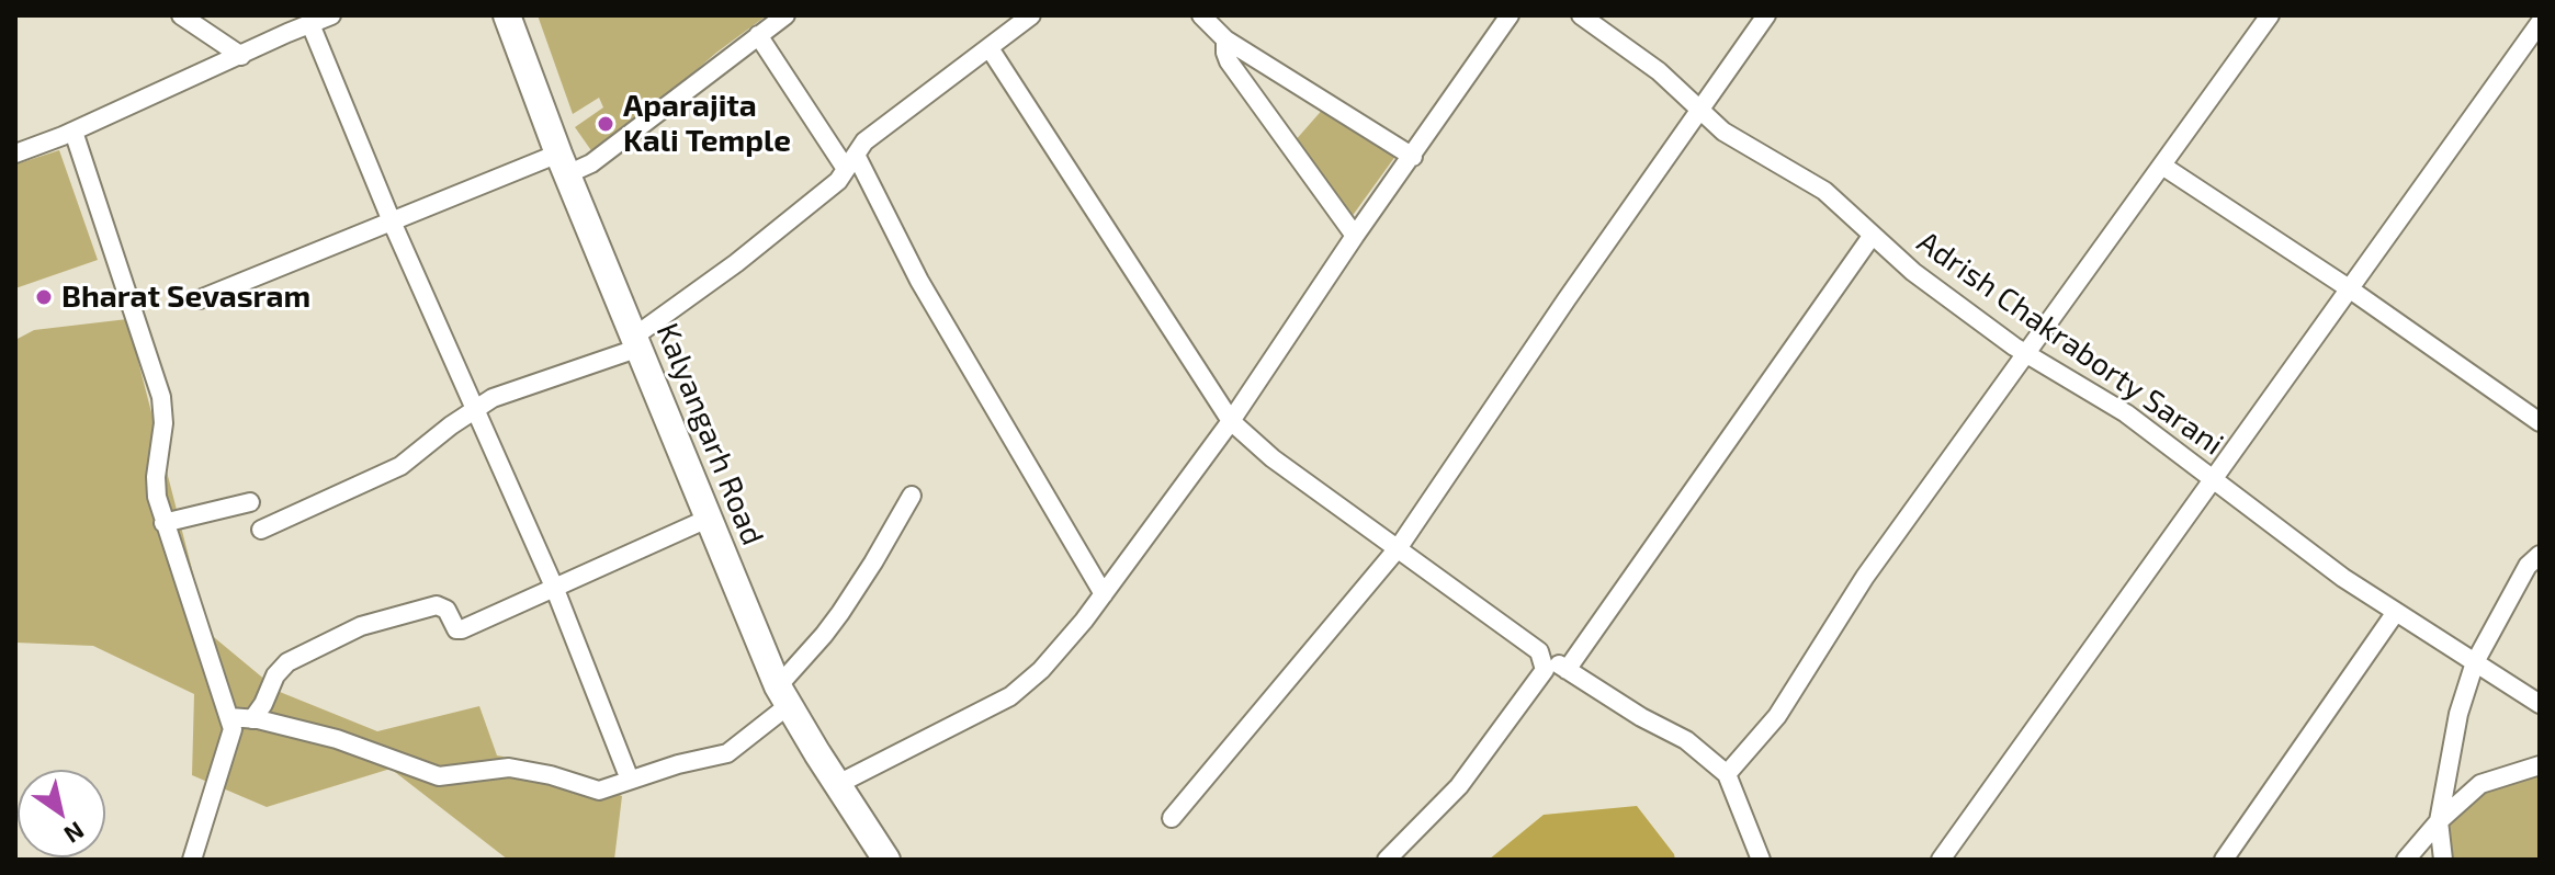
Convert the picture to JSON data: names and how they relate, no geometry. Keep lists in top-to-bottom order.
{
  "streets": {
    "main road": ["Kalyangarh Road"],
    "street": ["Adrish Chakraborty Sarani"]
  },
  "places": ["Aparajita Kali Temple", "Bharat Sevasram"],
  "north": "bottom right"
}
